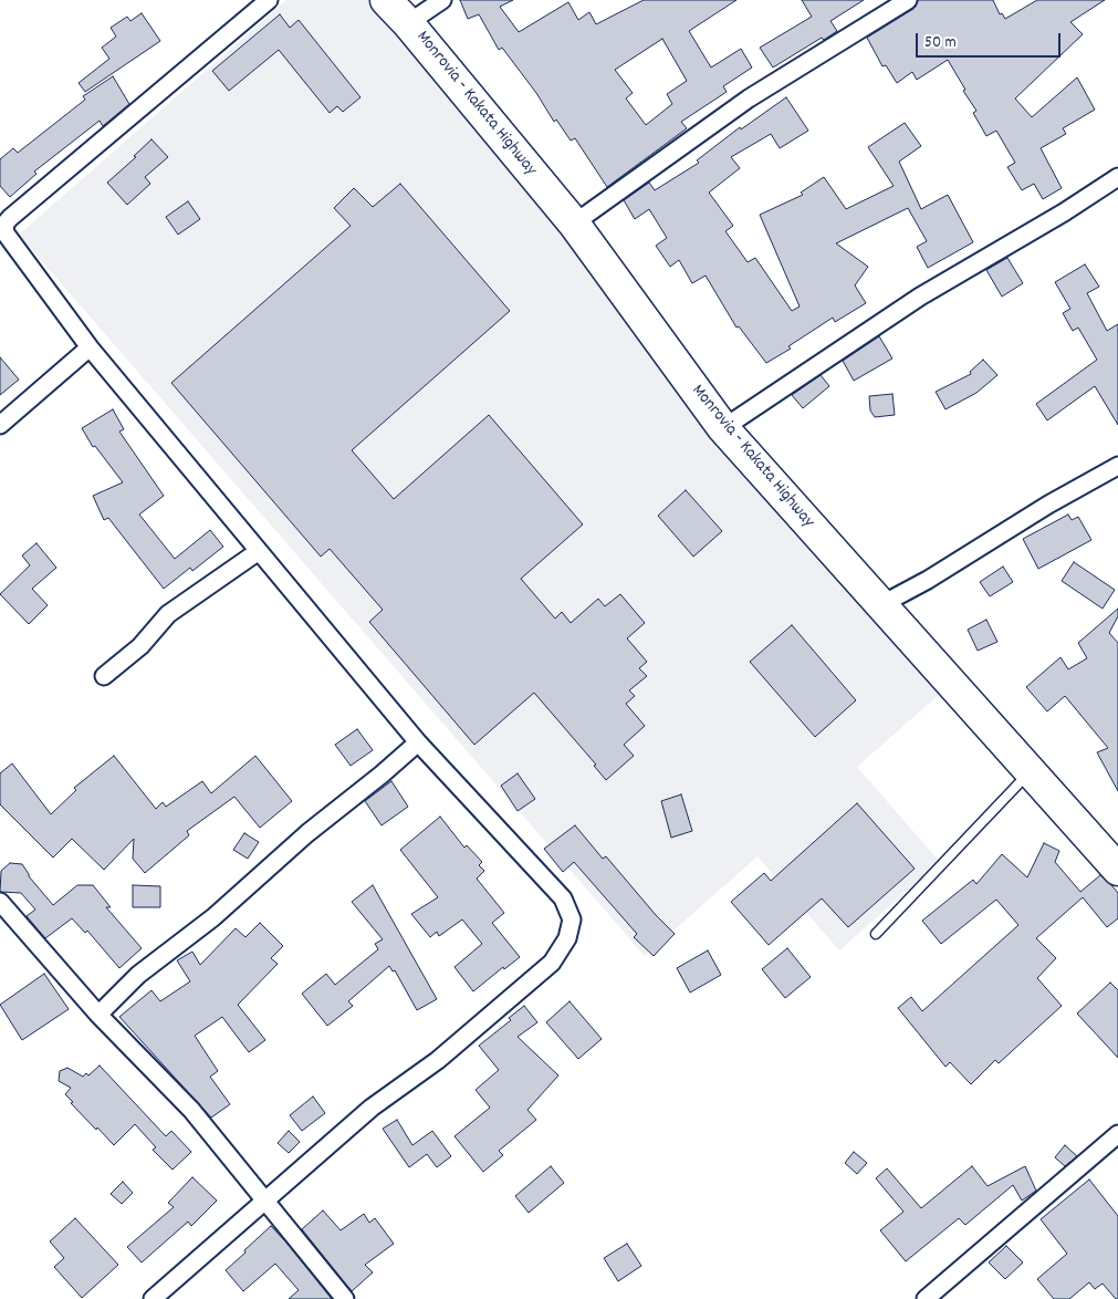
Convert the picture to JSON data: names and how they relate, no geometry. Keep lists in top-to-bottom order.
{
  "streets": {
    "highway": ["Monrovia - Kakata Highway"]
  },
  "scale_bar": "50 m"
}
